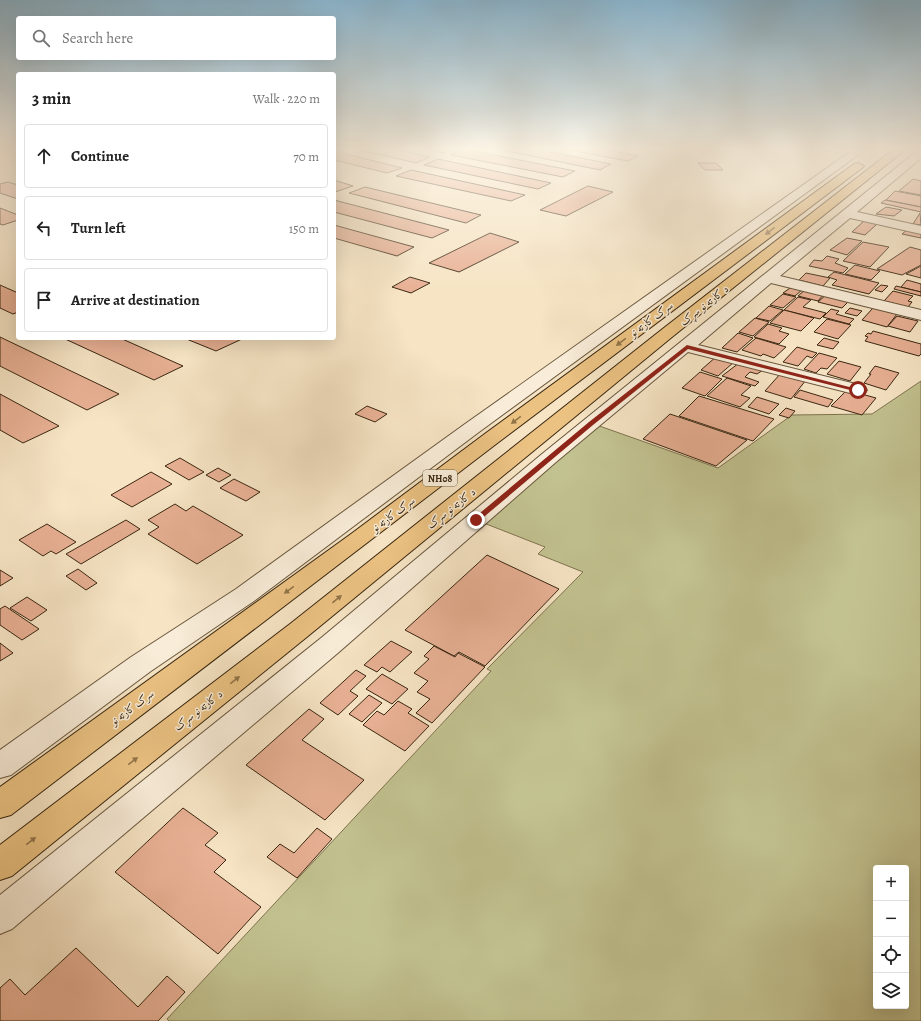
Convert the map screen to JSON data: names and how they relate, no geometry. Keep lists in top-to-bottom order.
{
  "streets": {
    "highway": ["د کارته نو سړک", "سرک کارته نو", "NH08"]
  },
  "one_way": ["د کارته نو سړک", "سرک کارته نو"],
  "page": {
    "search": "Search here",
    "heading": ["3 min", "Walk · 220 m"],
    "list": [
      ["Continue", "70 m"],
      ["Turn left", "150 m"],
      "Arrive at destination"
    ],
    "map_buttons": ["+", "−"]
  }
}
